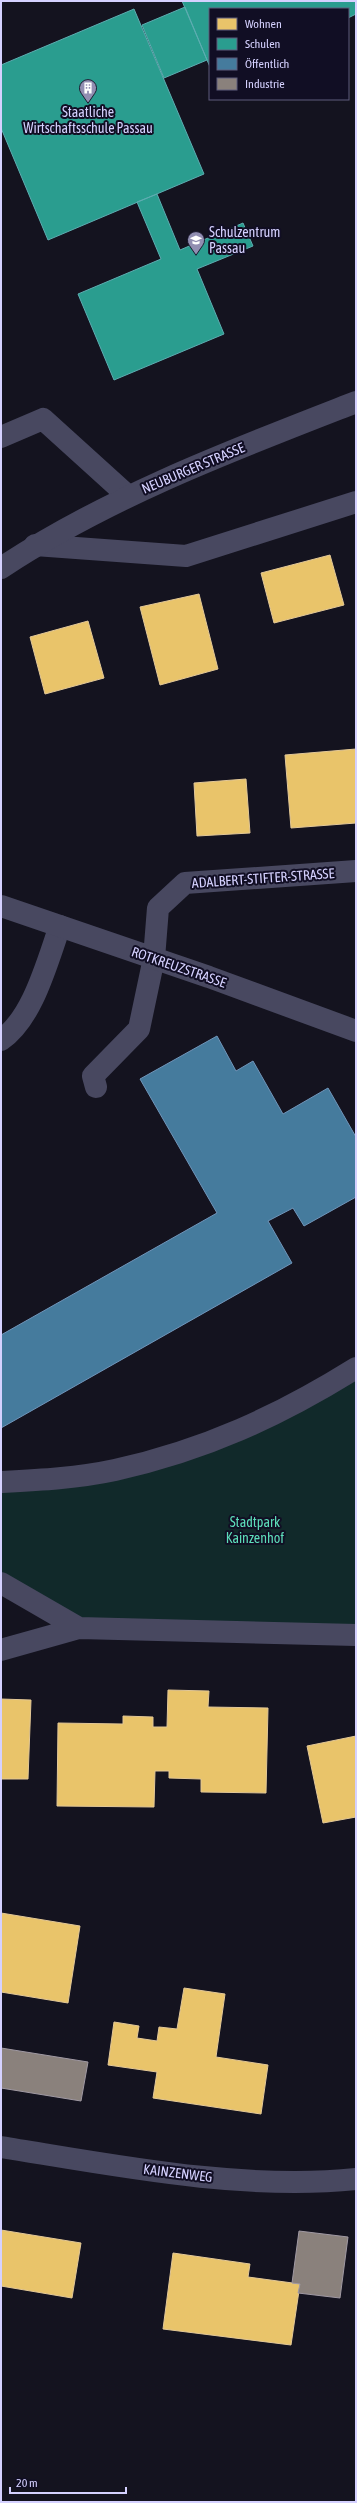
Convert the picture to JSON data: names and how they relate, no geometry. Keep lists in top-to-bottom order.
{
  "streets": {
    "street": [
      "NEUBURGER STRASSE",
      "ADALBERT-STIFTER-STRASSE",
      "ROTKREUZSTRASSE",
      "KAINZENWEG"
    ]
  },
  "crossings": [
    ["ADALBERT-STIFTER-STRASSE", "ROTKREUZSTRASSE"]
  ],
  "parks": ["Stadtpark Kainzenhof"],
  "places": {
    "building": ["Staatliche Wirtschaftsschule Passau"],
    "school or university": ["Schulzentrum Passau"]
  },
  "legend": [
    "Wohnen",
    "Schulen",
    "Öffentlich",
    "Industrie"
  ],
  "scale_bar": "20 m"
}
